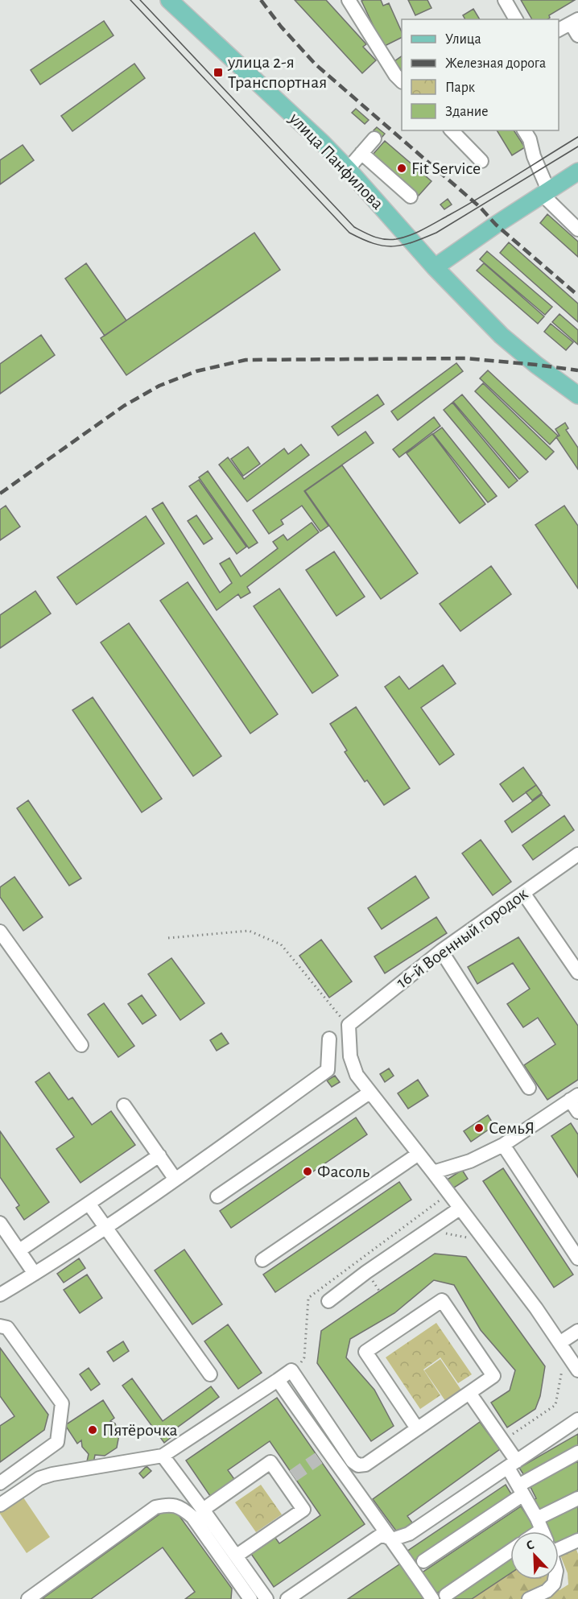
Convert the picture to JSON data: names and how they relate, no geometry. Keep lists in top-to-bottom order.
{
  "streets": {
    "main road": ["улица Панфилова"],
    "street": ["16-й Военный городок"]
  },
  "places": {
    "transit": ["улица 2-я Транспортная"],
    "other": [
      "Fit Service",
      "СемьЯ",
      "Фасоль",
      "Пятёрочка"
    ]
  },
  "legend": [
    "Улица",
    "Железная дорога",
    "Парк",
    "Здание"
  ],
  "north": "top left"
}
